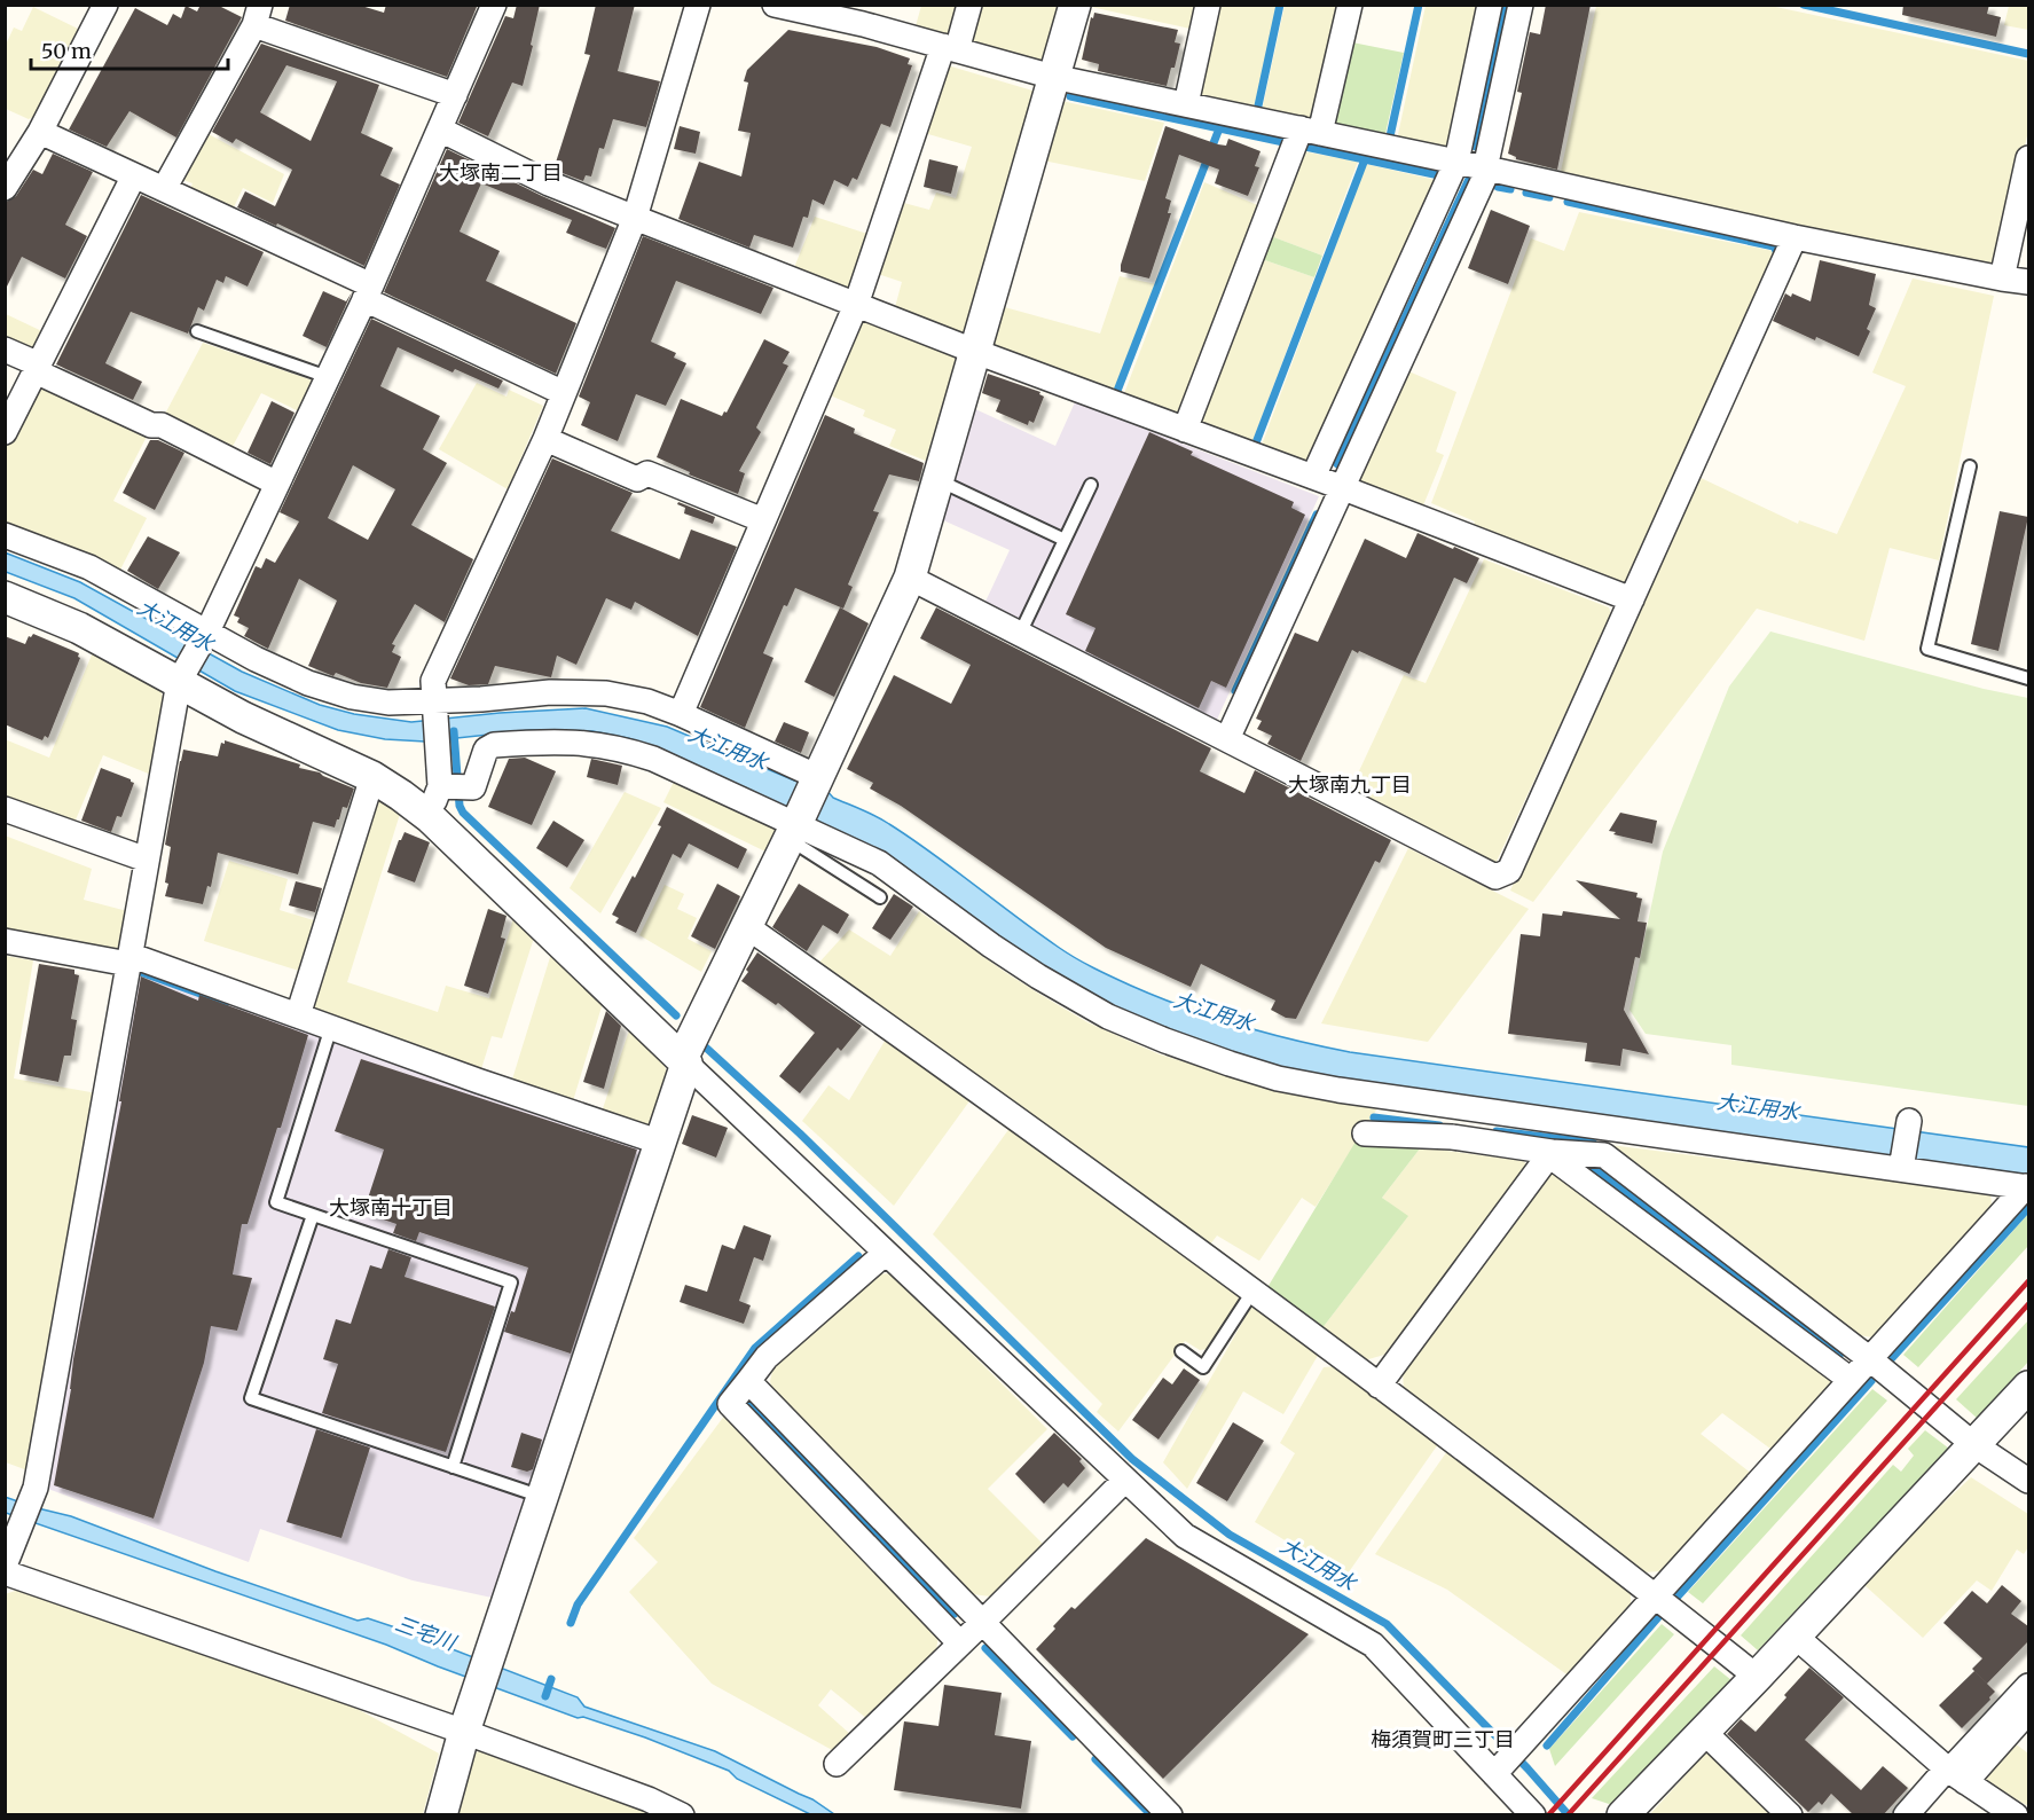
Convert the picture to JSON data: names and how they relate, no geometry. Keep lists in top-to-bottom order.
{
  "districts": [
    "大塚南二丁目",
    "大塚南九丁目",
    "大塚南十丁目",
    "梅須賀町三丁目"
  ],
  "water": ["大江用水", "三宅川"],
  "scale_bar": "50 m"
}
